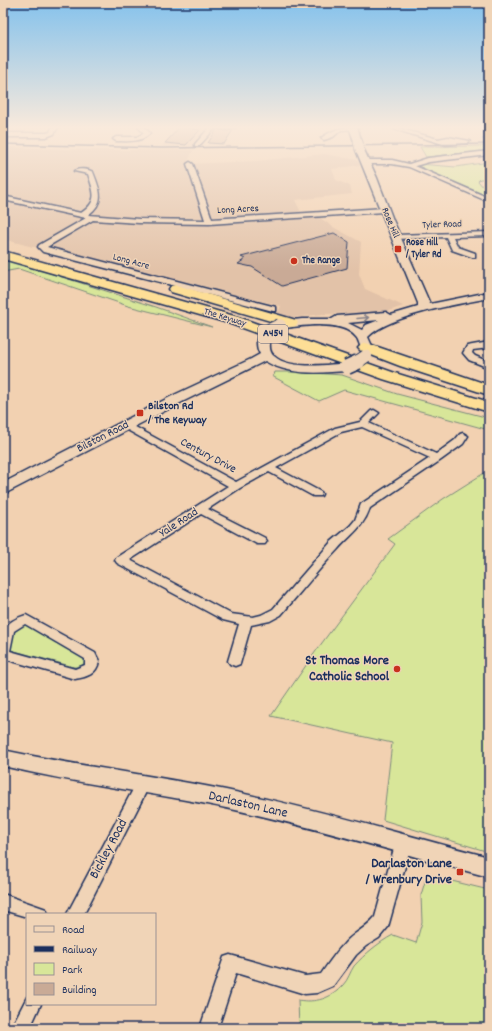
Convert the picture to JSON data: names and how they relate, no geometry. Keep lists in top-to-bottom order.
{
  "streets": {
    "highway": ["The Keyway", "A454"],
    "main road": ["Rose Hill", "Bilston Road", "Darlaston Lane"],
    "street": [
      "Long Acres",
      "Tyler Road",
      "Long Acre",
      "Century Drive",
      "Yale Road",
      "Bickley Road"
    ]
  },
  "crossings": [
    ["Long Acres", "Rose Hill"],
    ["Long Acres", "Long Acre"],
    ["Rose Hill", "Tyler Road"],
    ["Bilston Road", "Century Drive"],
    ["Century Drive", "Yale Road"],
    ["Darlaston Lane", "Bickley Road"]
  ],
  "places": {
    "transit": ["Rose Hill / Tyler Rd", "Bilston Rd / The Keyway", "Darlaston Lane / Wrenbury Drive"],
    "other": ["The Range", "St Thomas More Catholic School"]
  },
  "legend": [
    "Road",
    "Railway",
    "Park",
    "Building"
  ]
}
